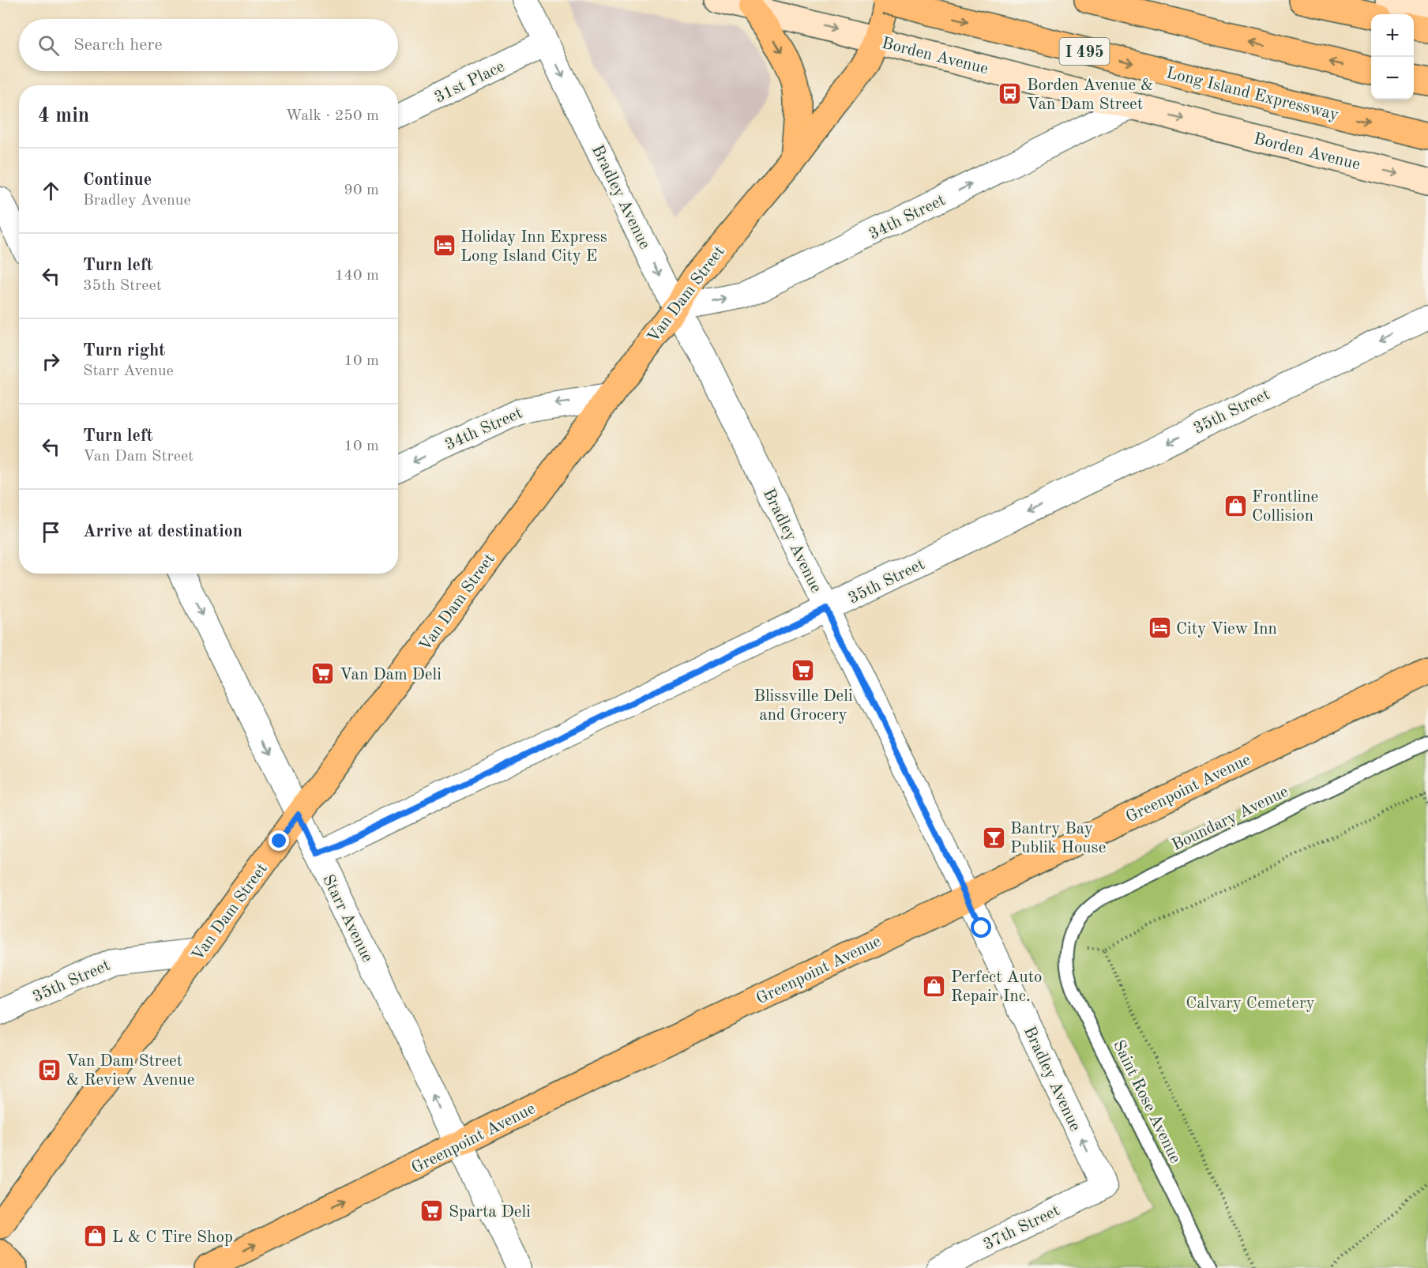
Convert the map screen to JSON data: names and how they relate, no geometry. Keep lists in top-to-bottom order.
{
  "streets": {
    "main road": [
      "I 495",
      "Borden Avenue",
      "Long Island Expressway",
      "Van Dam Street",
      "Greenpoint Avenue"
    ],
    "street": [
      "31st Place",
      "Bradley Avenue",
      "34th Street",
      "35th Street",
      "Starr Avenue",
      "37th Street"
    ],
    "lane": ["Boundary Avenue", "Saint Rose Avenue"]
  },
  "crossings": [
    ["Borden Avenue", "34th Street"],
    ["Borden Avenue", "Van Dam Street"],
    ["31st Place", "Bradley Avenue"],
    ["Long Island Expressway", "Van Dam Street"],
    ["Bradley Avenue", "34th Street"],
    ["Bradley Avenue", "Van Dam Street"],
    ["Bradley Avenue", "35th Street"],
    ["Bradley Avenue", "Greenpoint Avenue"],
    ["Bradley Avenue", "37th Street"],
    ["34th Street", "Van Dam Street"],
    ["Van Dam Street", "35th Street"],
    ["Van Dam Street", "Starr Avenue"],
    ["35th Street", "Starr Avenue"],
    ["Greenpoint Avenue", "Starr Avenue"],
    ["Boundary Avenue", "Saint Rose Avenue"]
  ],
  "one_way": ["35th Street"],
  "parks": ["Calvary Cemetery"],
  "places": {
    "bus stop": ["Borden Avenue & Van Dam Street", "Van Dam Street & Review Avenue"],
    "hotel": ["Holiday Inn Express Long Island City E", "City View Inn"],
    "shop": ["Frontline Collision", "Perfect Auto Repair Inc.", "L & C Tire Shop"],
    "supermarket": ["Blissville Deli and Grocery", "Van Dam Deli", "Sparta Deli"],
    "bar": ["Bantry Bay Publik House"]
  },
  "page": {
    "map_buttons": ["+", "−"],
    "search": "Search here",
    "heading": ["4 min", "Walk · 250 m"],
    "list": [
      ["Continue", "Bradley Avenue", "90 m"],
      ["Turn left", "35th Street", "140 m"],
      ["Turn right", "Starr Avenue", "10 m"],
      ["Turn left", "Van Dam Street", "10 m"],
      "Arrive at destination"
    ]
  }
}
